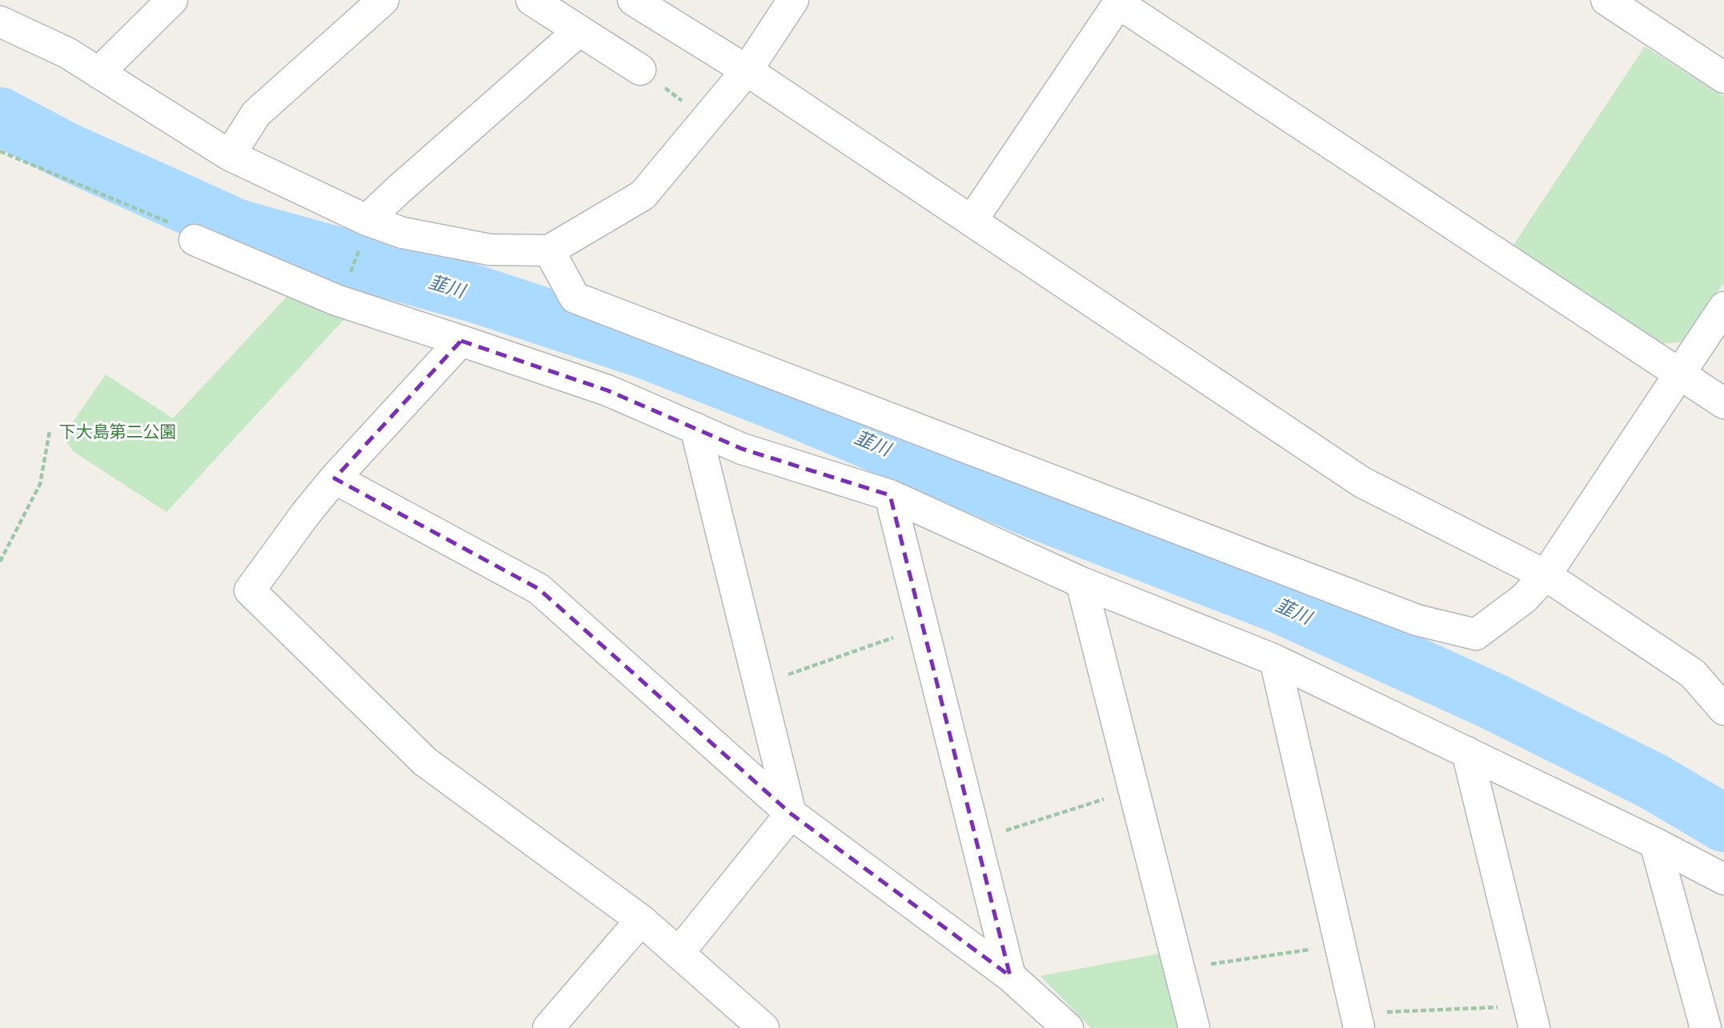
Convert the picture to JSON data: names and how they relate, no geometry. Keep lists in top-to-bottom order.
{
  "water": ["韮川"],
  "parks": ["下大島第二公園"]
}
